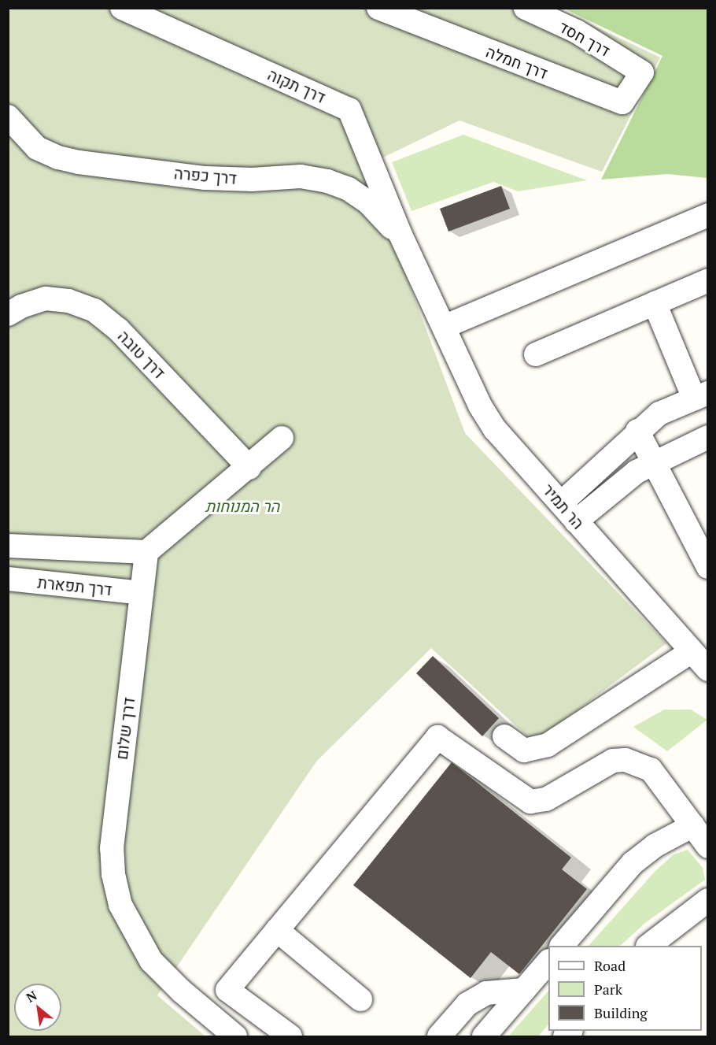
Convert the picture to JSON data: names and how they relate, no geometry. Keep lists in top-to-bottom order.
{
  "streets": {
    "street": [
      "דרך חסד",
      "דרך חמלה",
      "דרך תקוה",
      "דרך כפרה",
      "דרך טובה",
      "הר תמיר",
      "דרך תפארת",
      "דרך שלום"
    ]
  },
  "crossings": [
    ["דרך חסד", "דרך חמלה"],
    ["דרך תקוה", "דרך כפרה"],
    ["דרך תקוה", "הר תמיר"],
    ["דרך תפארת", "דרך שלום"]
  ],
  "parks": ["הר המנוחות"],
  "legend": ["Road", "Park", "Building"],
  "north": "top left"
}
